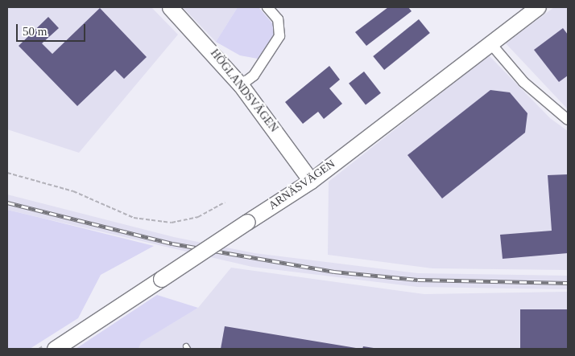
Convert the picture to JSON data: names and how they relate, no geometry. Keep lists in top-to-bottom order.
{
  "streets": {
    "street": ["HÖGLANDSVÄGEN", "ARNÄSVÄGEN"]
  },
  "crossings": [
    ["HÖGLANDSVÄGEN", "ARNÄSVÄGEN"]
  ],
  "scale_bar": "50 m"
}
